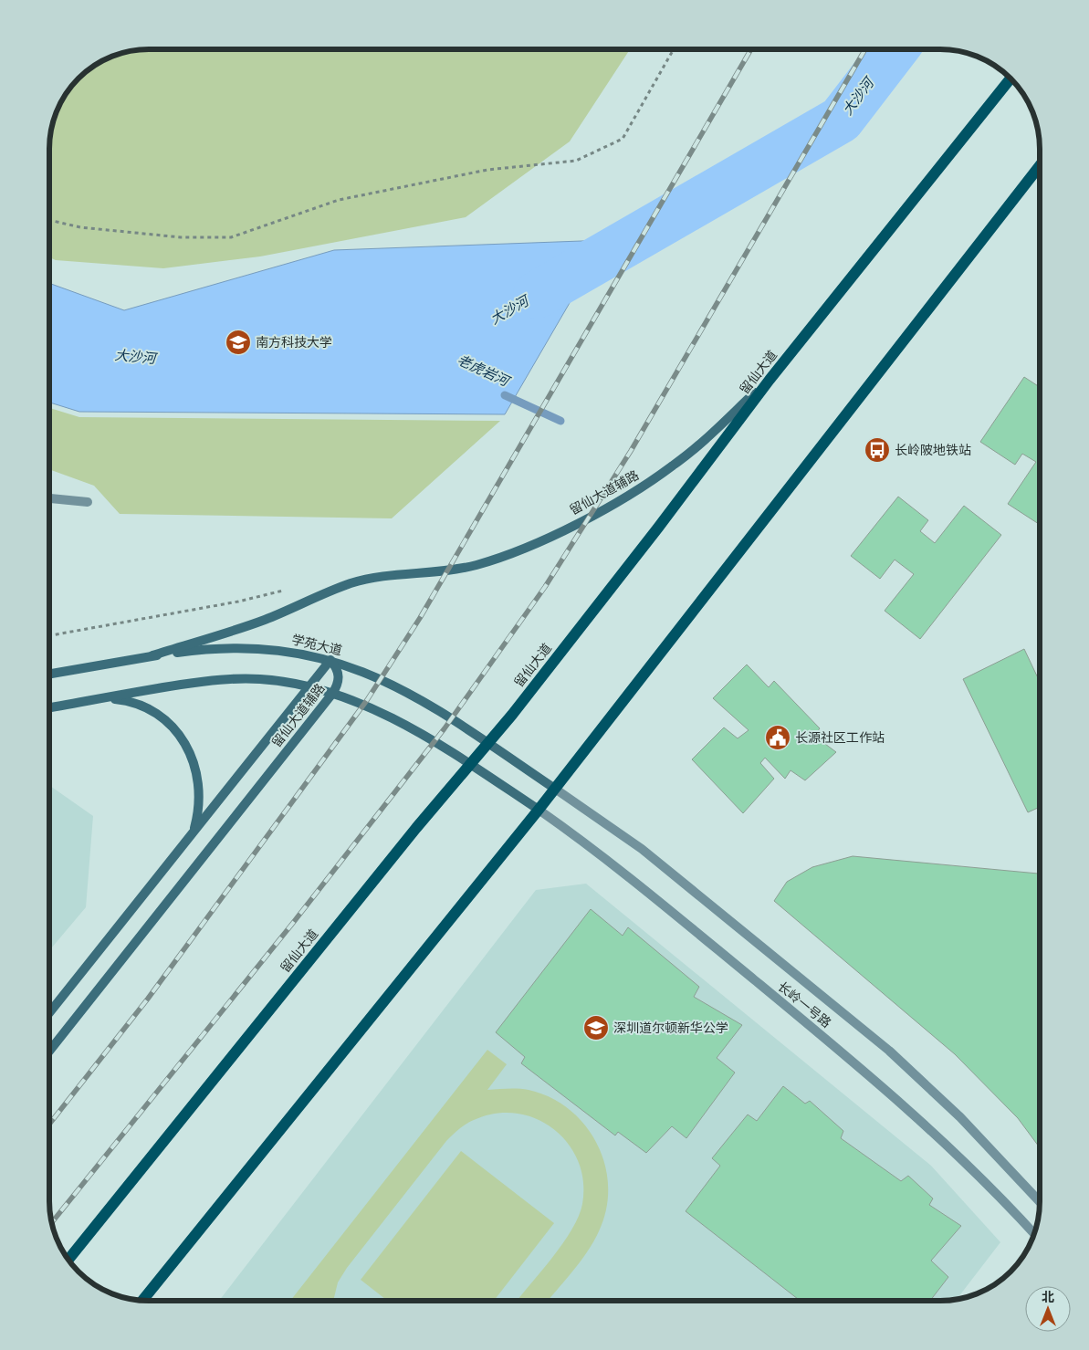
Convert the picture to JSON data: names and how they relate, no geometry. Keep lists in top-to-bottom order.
{
  "streets": {
    "main road": ["留仙大道", "留仙大道辅路", "学苑大道"],
    "street": ["长岭一号路"]
  },
  "crossings": [
    ["留仙大道", "留仙大道辅路"],
    ["留仙大道", "学苑大道"],
    ["留仙大道辅路", "学苑大道"],
    ["学苑大道", "长岭一号路"]
  ],
  "water": ["大沙河", "老虎岩河"],
  "places": {
    "school or university": ["南方科技大学", "深圳道尔顿新华公学"],
    "bus stop": ["长岭陂地铁站"],
    "public building": ["长源社区工作站"]
  },
  "north": "top"
}
